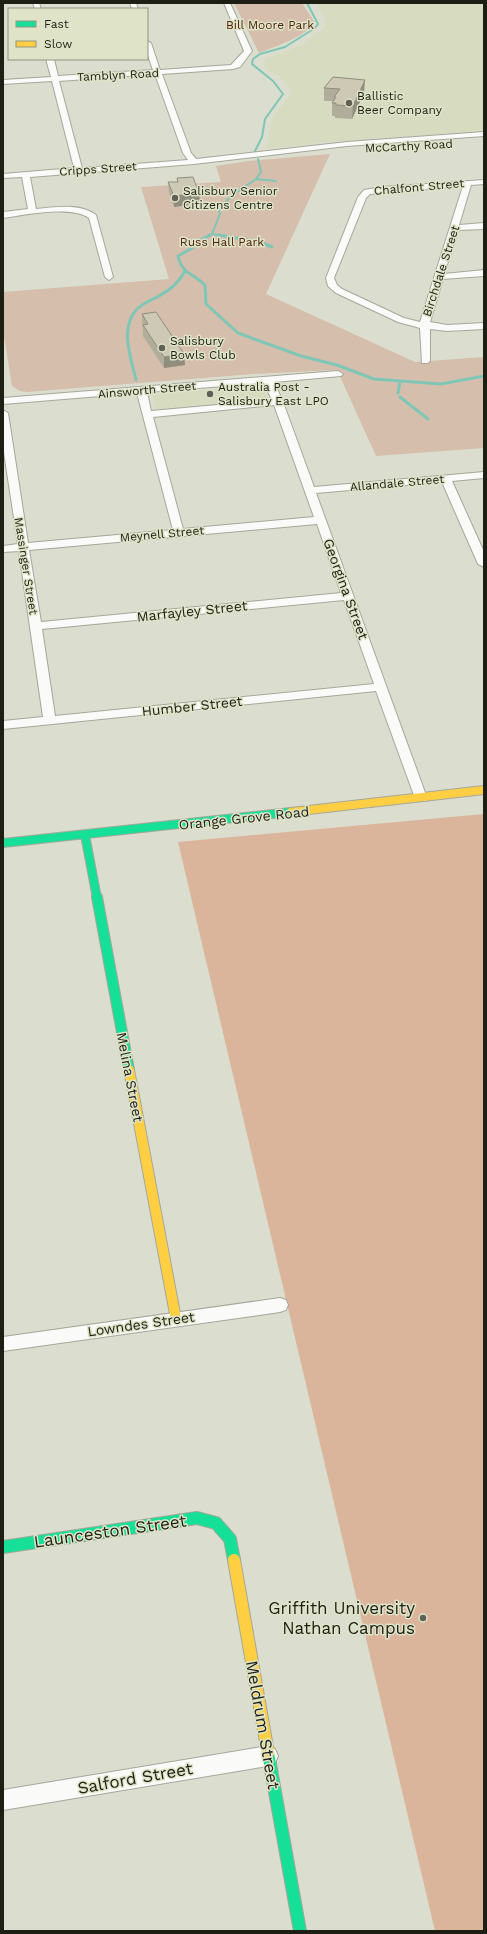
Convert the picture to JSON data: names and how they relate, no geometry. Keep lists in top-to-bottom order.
{
  "streets": {
    "street": [
      "Tamblyn Road",
      "McCarthy Road",
      "Cripps Street",
      "Chalfont Street",
      "Birchdale Street",
      "Ainsworth Street",
      "Allandale Street",
      "Meynell Street",
      "Massinger Street",
      "Georgina Street",
      "Marfayley Street",
      "Humber Street",
      "Orange Grove Road",
      "Melina Street",
      "Lowndes Street",
      "Launceston Street",
      "Meldrum Street",
      "Salford Street"
    ]
  },
  "crossings": [
    ["McCarthy Road", "Cripps Street"],
    ["Chalfont Street", "Birchdale Street"],
    ["Ainsworth Street", "Georgina Street"],
    ["Allandale Street", "Georgina Street"],
    ["Meynell Street", "Massinger Street"],
    ["Meynell Street", "Georgina Street"],
    ["Massinger Street", "Marfayley Street"],
    ["Massinger Street", "Humber Street"],
    ["Georgina Street", "Marfayley Street"],
    ["Georgina Street", "Humber Street"],
    ["Georgina Street", "Orange Grove Road"],
    ["Orange Grove Road", "Melina Street"],
    ["Melina Street", "Lowndes Street"],
    ["Launceston Street", "Meldrum Street"],
    ["Meldrum Street", "Salford Street"]
  ],
  "parks": ["Bill Moore Park", "Russ Hall Park"],
  "places": [
    "Ballistic Beer Company",
    "Salisbury Senior Citizens Centre",
    "Salisbury Bowls Club",
    "Australia Post - Salisbury East LPO",
    "Griffith University Nathan Campus"
  ],
  "legend": ["Fast", "Slow"]
}
